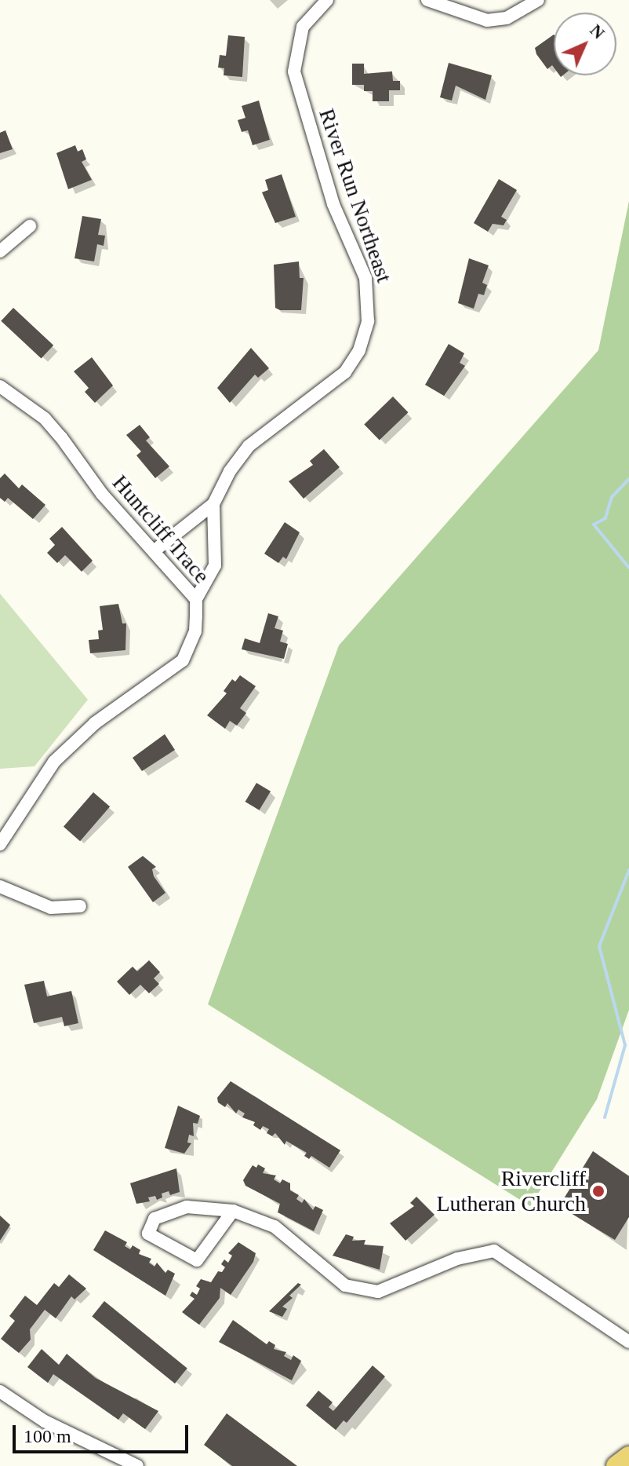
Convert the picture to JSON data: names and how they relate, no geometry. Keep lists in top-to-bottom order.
{
  "streets": {
    "street": ["River Run Northeast", "Huntcliff Trace"]
  },
  "crossings": [
    ["River Run Northeast", "Huntcliff Trace"]
  ],
  "places": ["Rivercliff Lutheran Church"],
  "scale_bar": "100 m",
  "north": "top right"
}
